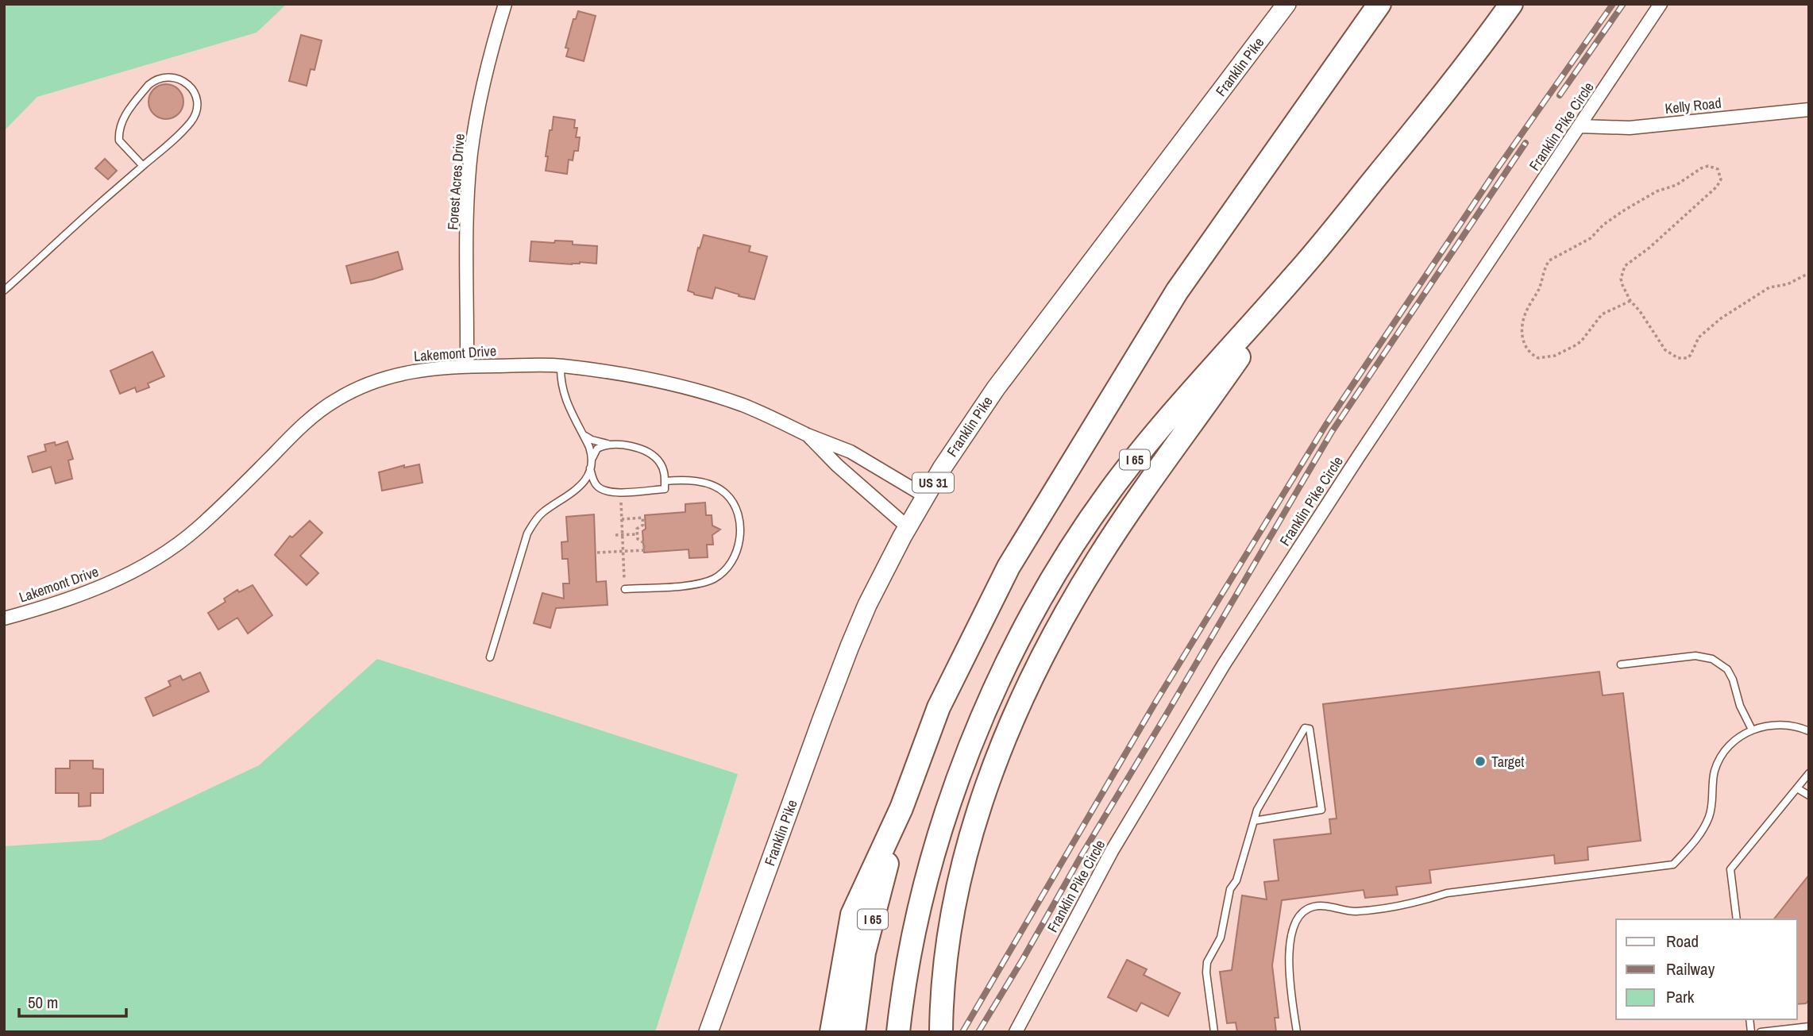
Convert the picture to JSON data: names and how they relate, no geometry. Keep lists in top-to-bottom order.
{
  "streets": {
    "highway": ["I 65"],
    "main road": ["Franklin Pike", "US 31"],
    "street": [
      "Kelly Road",
      "Franklin Pike Circle",
      "Forest Acres Drive",
      "Lakemont Drive"
    ]
  },
  "crossings": [
    ["Franklin Pike", "Lakemont Drive"],
    ["Kelly Road", "Franklin Pike Circle"],
    ["Forest Acres Drive", "Lakemont Drive"]
  ],
  "places": ["Target"],
  "legend": ["Road", "Railway", "Park"],
  "scale_bar": "50 m"
}
